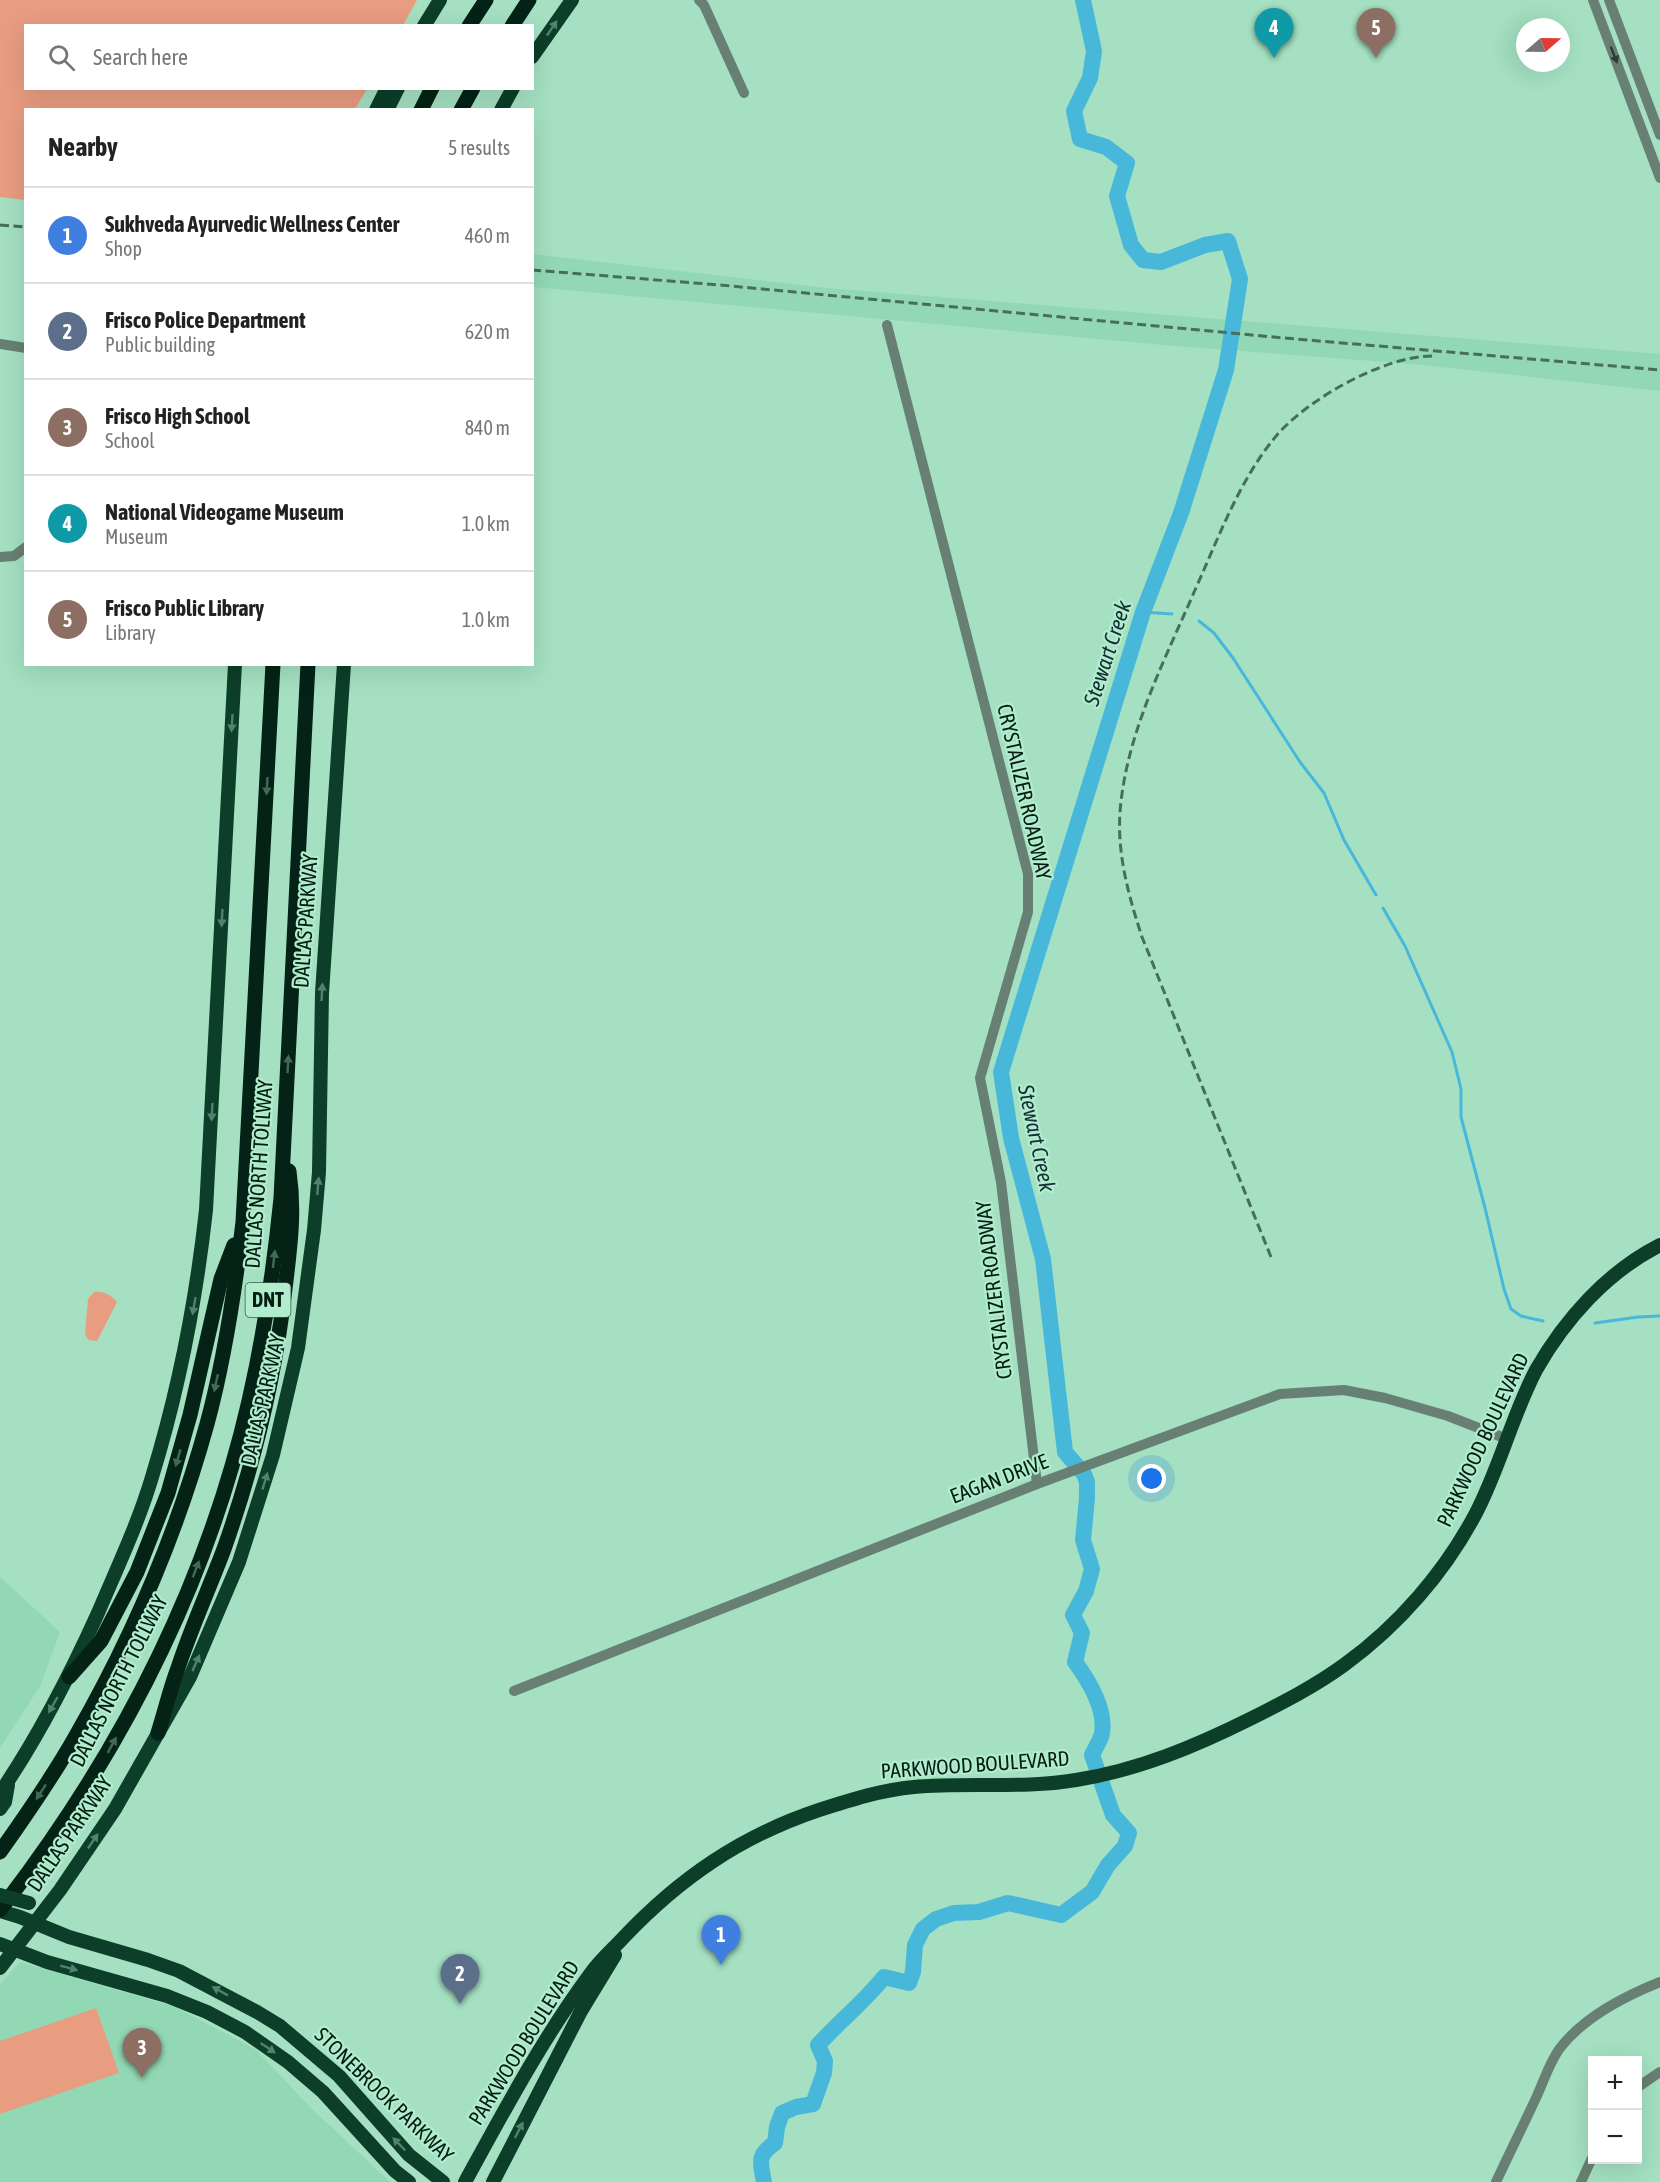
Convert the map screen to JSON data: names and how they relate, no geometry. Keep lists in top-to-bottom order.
{
  "streets": {
    "highway": ["DALLAS NORTH TOLLWAY", "DNT"],
    "main road": ["DALLAS PARKWAY", "PARKWOOD BOULEVARD", "STONEBROOK PARKWAY"],
    "street": ["CRYSTALIZER ROADWAY", "EAGAN DRIVE"]
  },
  "crossings": [
    ["CRYSTALIZER ROADWAY", "EAGAN DRIVE"],
    ["DALLAS PARKWAY", "STONEBROOK PARKWAY"],
    ["DALLAS NORTH TOLLWAY", "STONEBROOK PARKWAY"],
    ["PARKWOOD BOULEVARD", "EAGAN DRIVE"]
  ],
  "water": ["Stewart Creek"],
  "north": "right",
  "page": {
    "pins": [
      "4",
      "5",
      "1",
      "2",
      "3"
    ],
    "search": "Search here",
    "heading": ["Nearby", "5 results"],
    "list": [
      {
        "mark": "1",
        "name": "Sukhveda Ayurvedic Wellness Center",
        "note": "Shop",
        "value": "460 m"
      },
      {
        "mark": "2",
        "name": "Frisco Police Department",
        "note": "Public building",
        "value": "620 m"
      },
      {
        "mark": "3",
        "name": "Frisco High School",
        "note": "School",
        "value": "840 m"
      },
      {
        "mark": "4",
        "name": "National Videogame Museum",
        "note": "Museum",
        "value": "1.0 km"
      },
      {
        "mark": "5",
        "name": "Frisco Public Library",
        "note": "Library",
        "value": "1.0 km"
      }
    ],
    "map_buttons": ["+", "−"]
  }
}
